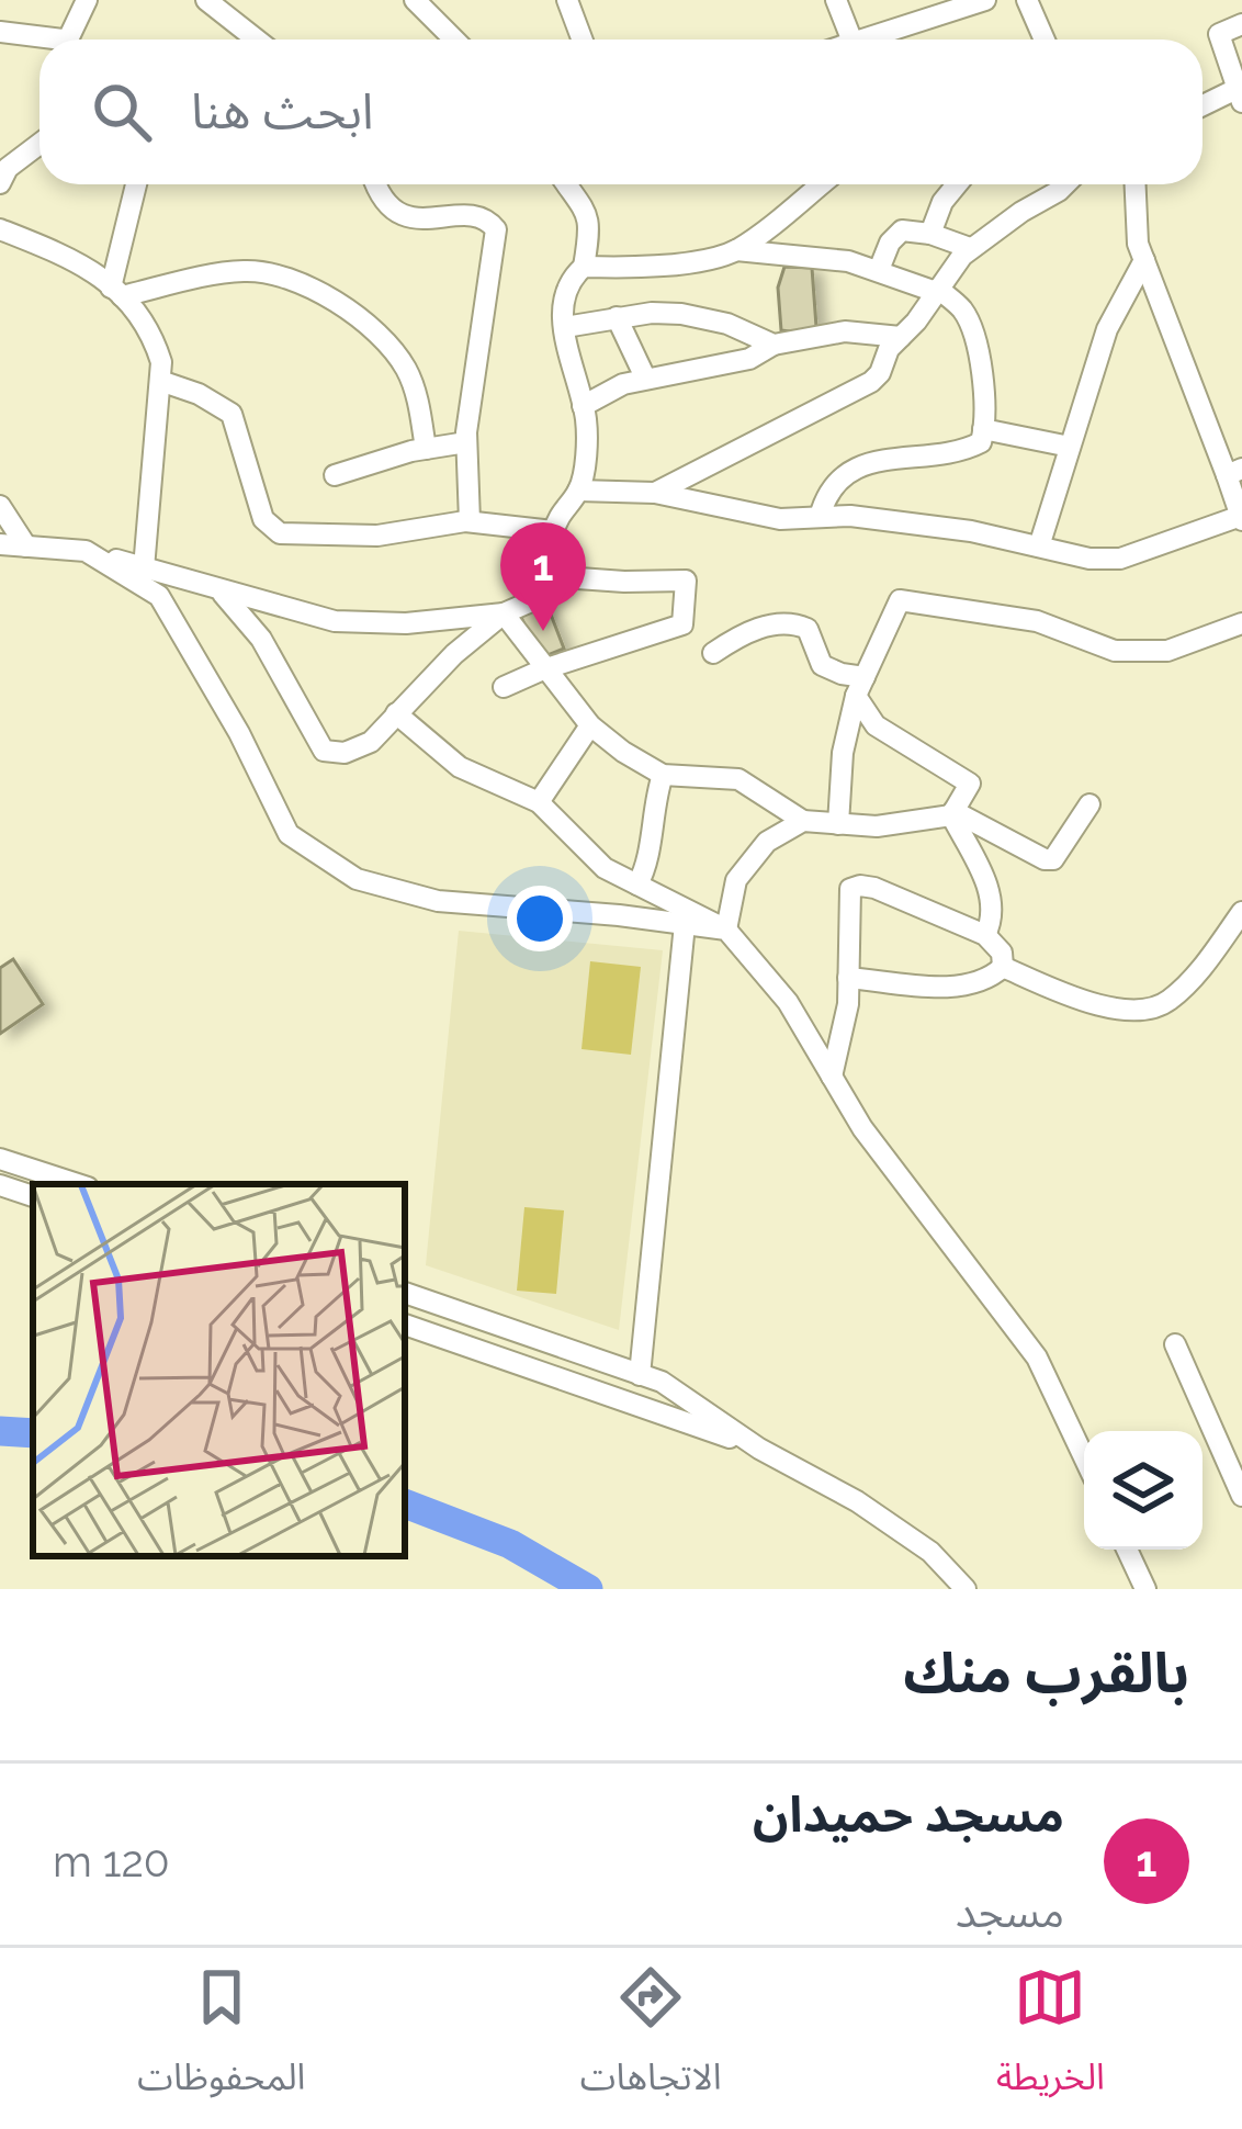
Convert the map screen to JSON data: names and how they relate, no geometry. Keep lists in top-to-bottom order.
{
  "page": {
    "search": "ابحث هنا",
    "pins": "1",
    "heading": "بالقرب منك",
    "list": [
      {
        "mark": "1",
        "name": "مسجد حميدان",
        "note": "مسجد",
        "value": "120 m"
      }
    ],
    "nav": ["الخريطة", "الاتجاهات", "المحفوظات"]
  }
}
